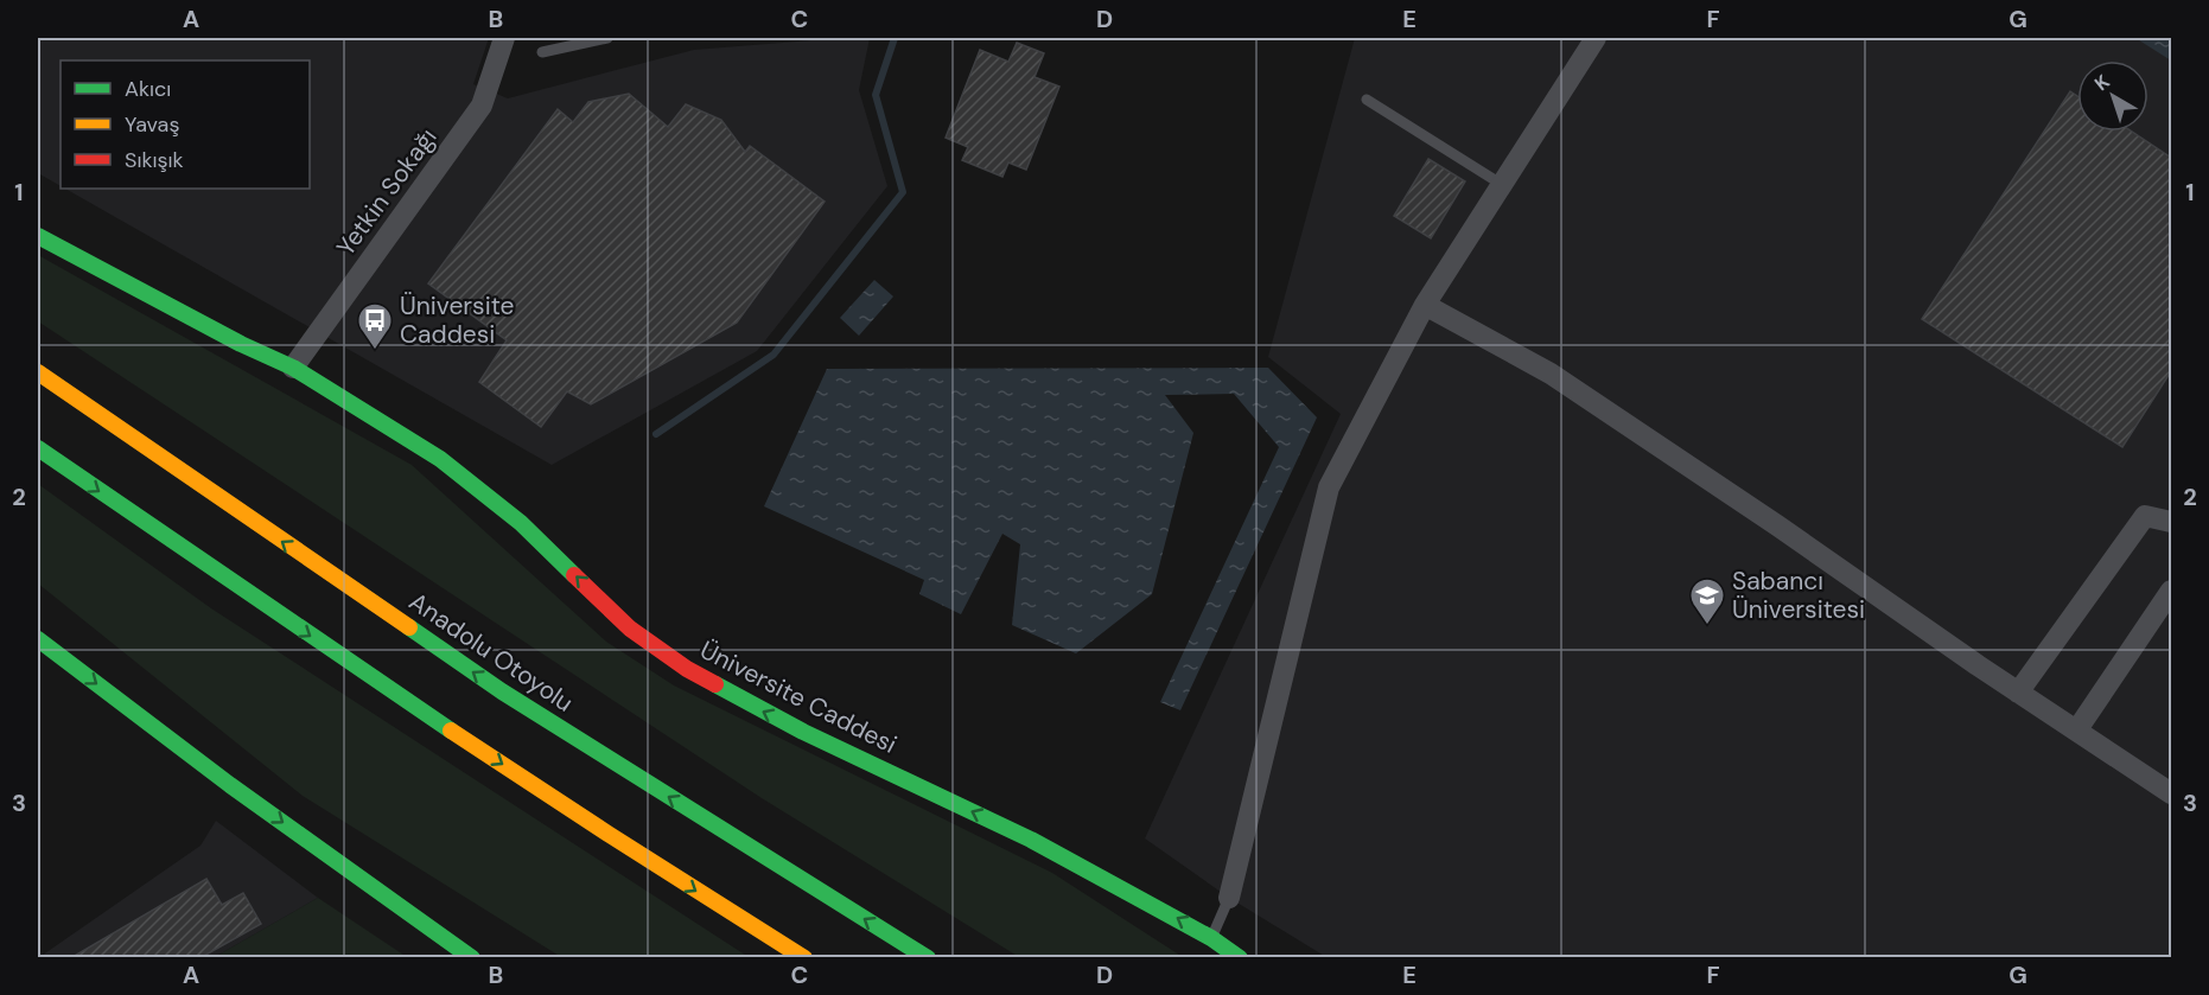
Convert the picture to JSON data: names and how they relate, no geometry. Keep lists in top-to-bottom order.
{
  "streets": {
    "main road": ["Anadolu Otoyolu", "Üniversite Caddesi"],
    "street": ["Yetkin Sokağı"]
  },
  "crossings": [
    ["Yetkin Sokağı", "Üniversite Caddesi"]
  ],
  "one_way": ["Üniversite Caddesi"],
  "places": {
    "bus stop": ["Üniversite Caddesi"],
    "school or university": ["Sabancı Üniversitesi"]
  },
  "legend": ["Akıcı", "Yavaş", "Sıkışık"],
  "north": "top left",
  "grid": {
    "columns": [
      "A",
      "B",
      "C",
      "D",
      "E",
      "F",
      "G"
    ],
    "rows": ["1", "2", "3"]
  }
}
